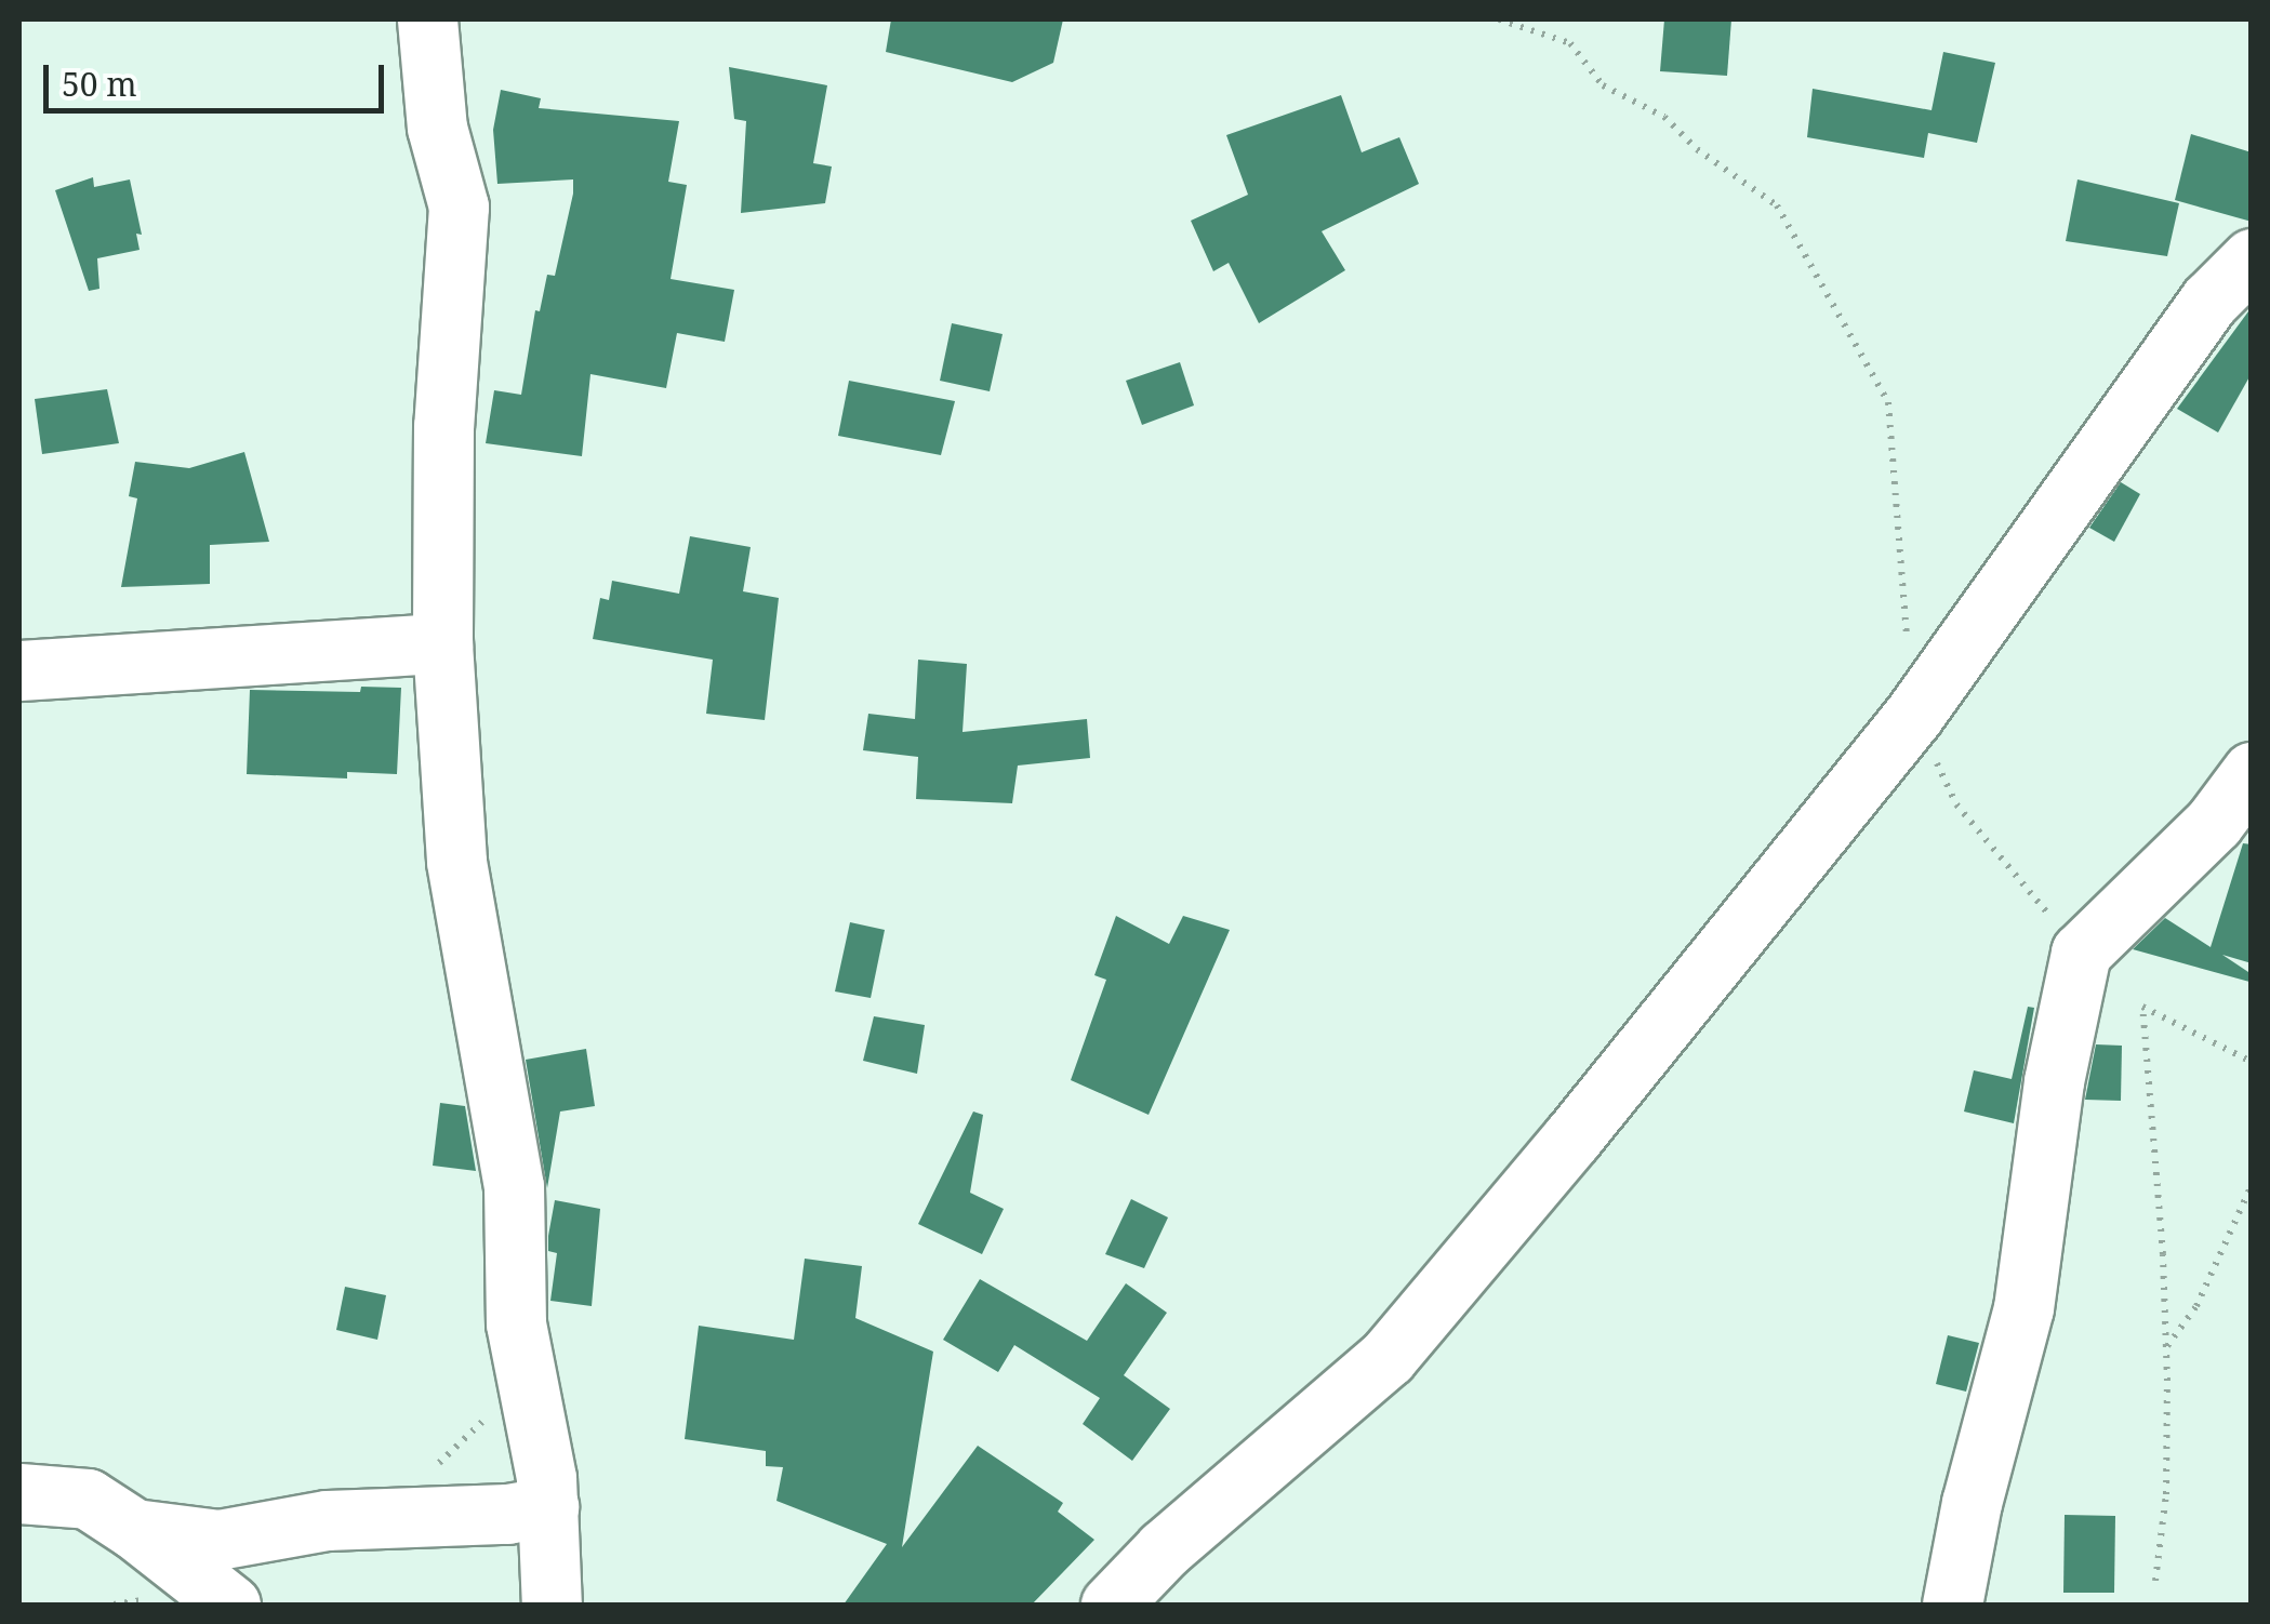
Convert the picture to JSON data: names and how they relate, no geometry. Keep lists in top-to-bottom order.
{
  "scale_bar": "50 m"
}
